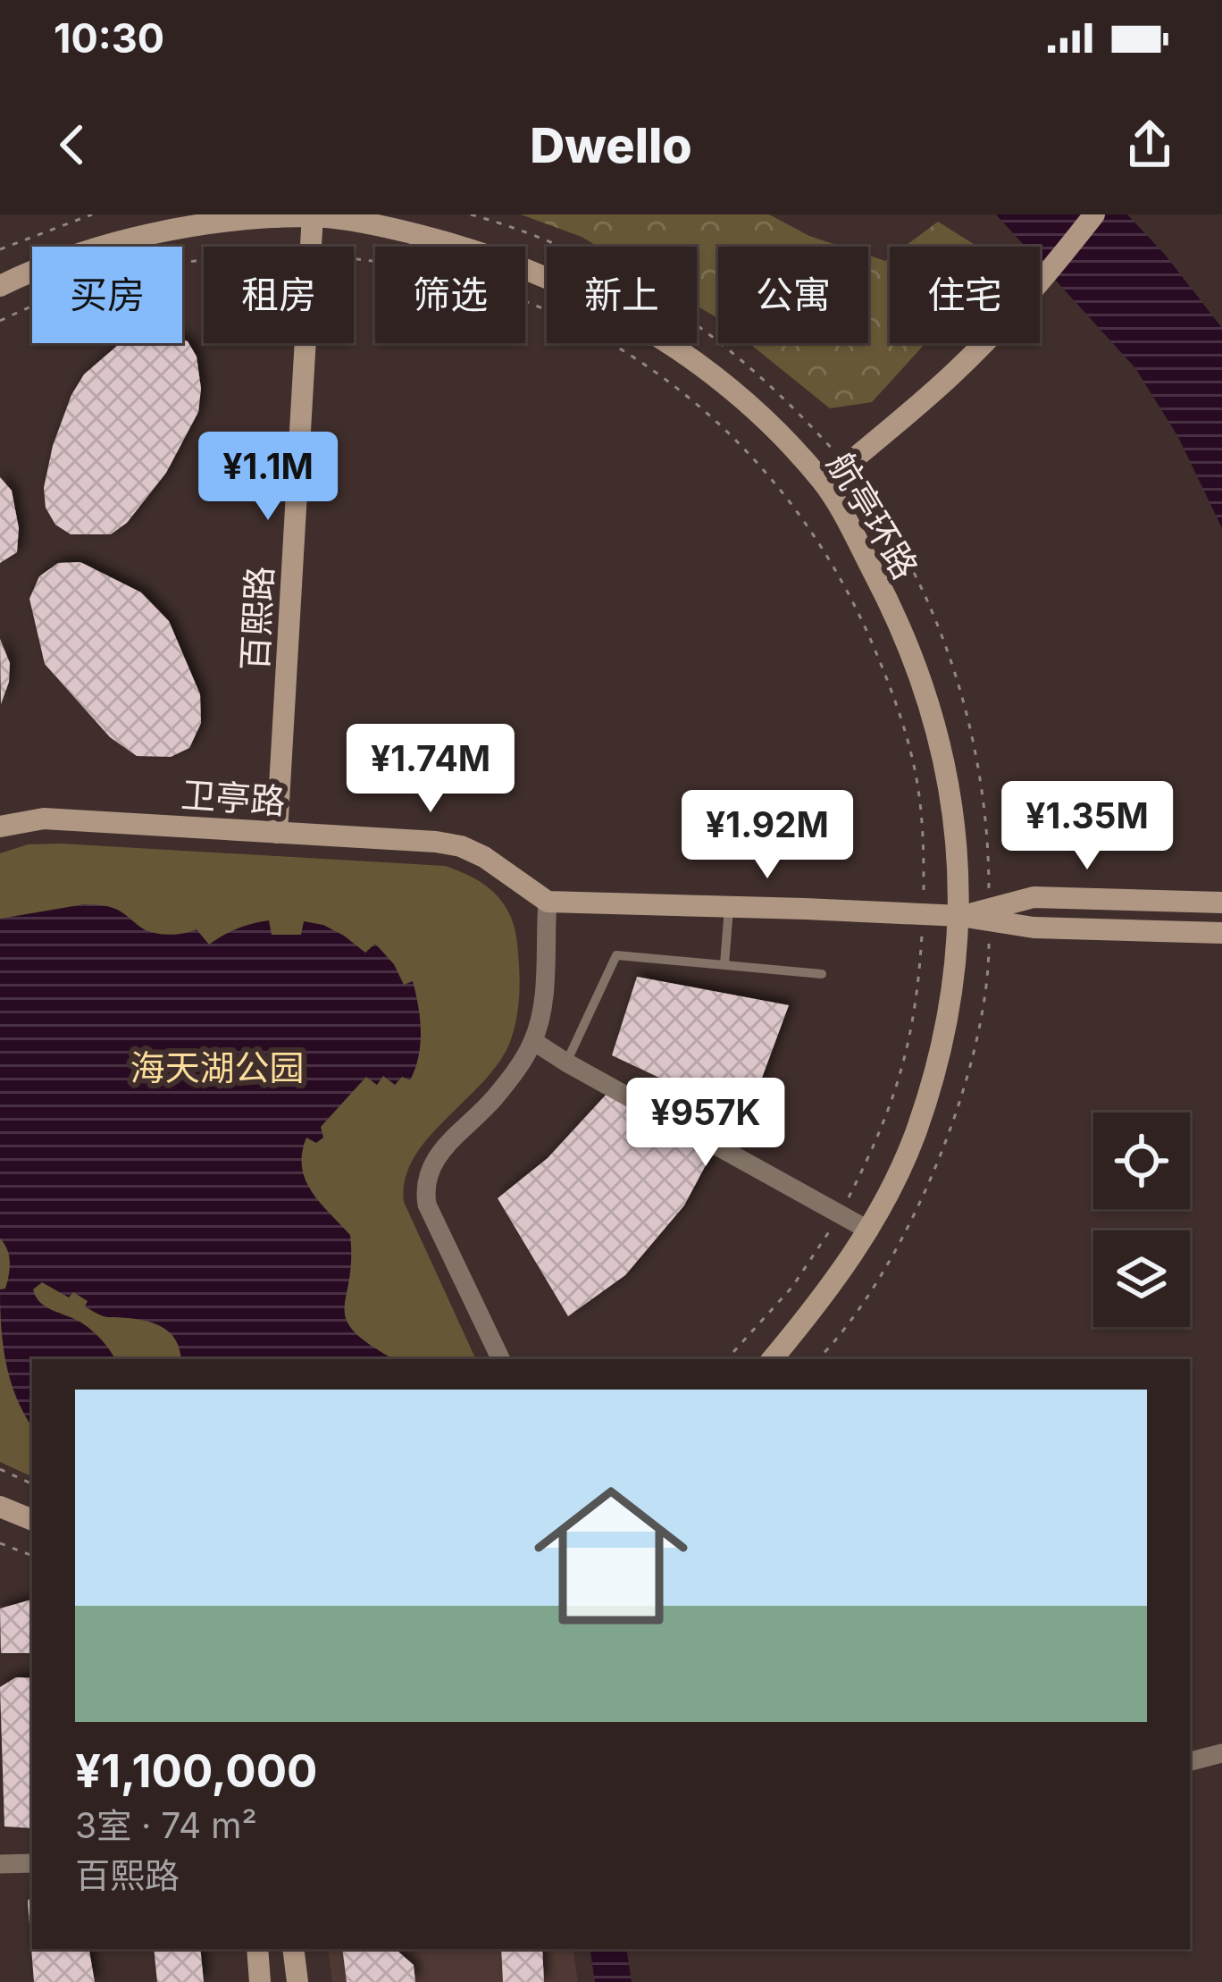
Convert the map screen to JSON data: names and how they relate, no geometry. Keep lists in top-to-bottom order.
{
  "streets": {
    "street": ["航亭环路", "百熙路", "卫亭路"]
  },
  "crossings": [
    ["航亭环路", "百熙路"],
    ["百熙路", "卫亭路"]
  ],
  "parks": ["海天湖公园"],
  "page": {
    "status": "10:30",
    "header": "Dwello",
    "chip": [
      "买房",
      "租房",
      "筛选",
      "新上",
      "公寓",
      "住宅"
    ],
    "price": [
      "¥1.1M",
      "¥1.74M",
      "¥1.35M",
      "¥1.92M",
      "¥957K"
    ],
    "list": [
      {
        "name": "¥1,100,000",
        "note": "3室 · 74 m² · 百熙路"
      }
    ]
  }
}
